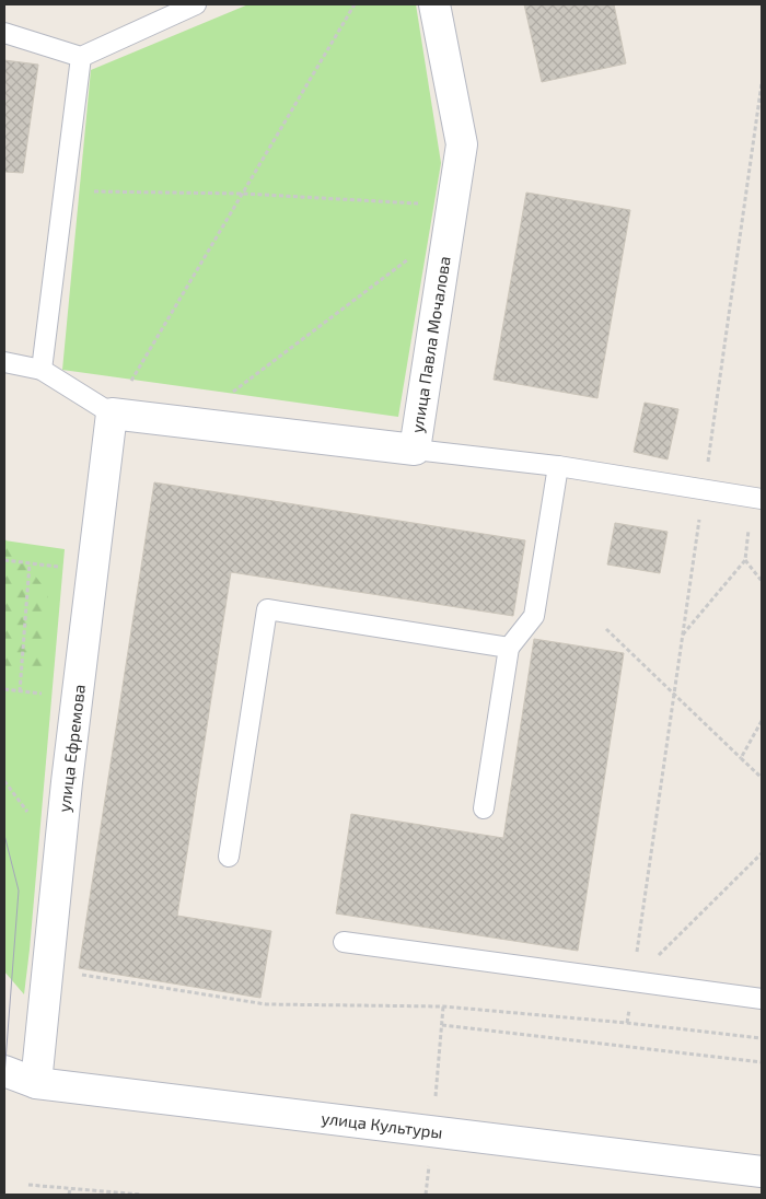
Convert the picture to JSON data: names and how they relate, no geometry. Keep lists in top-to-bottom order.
{
  "streets": {
    "street": ["улица Павла Мочалова", "улица Ефремова", "улица Культуры"]
  },
  "crossings": [
    ["улица Павла Мочалова", "улица Ефремова"],
    ["улица Ефремова", "улица Культуры"]
  ]
}
